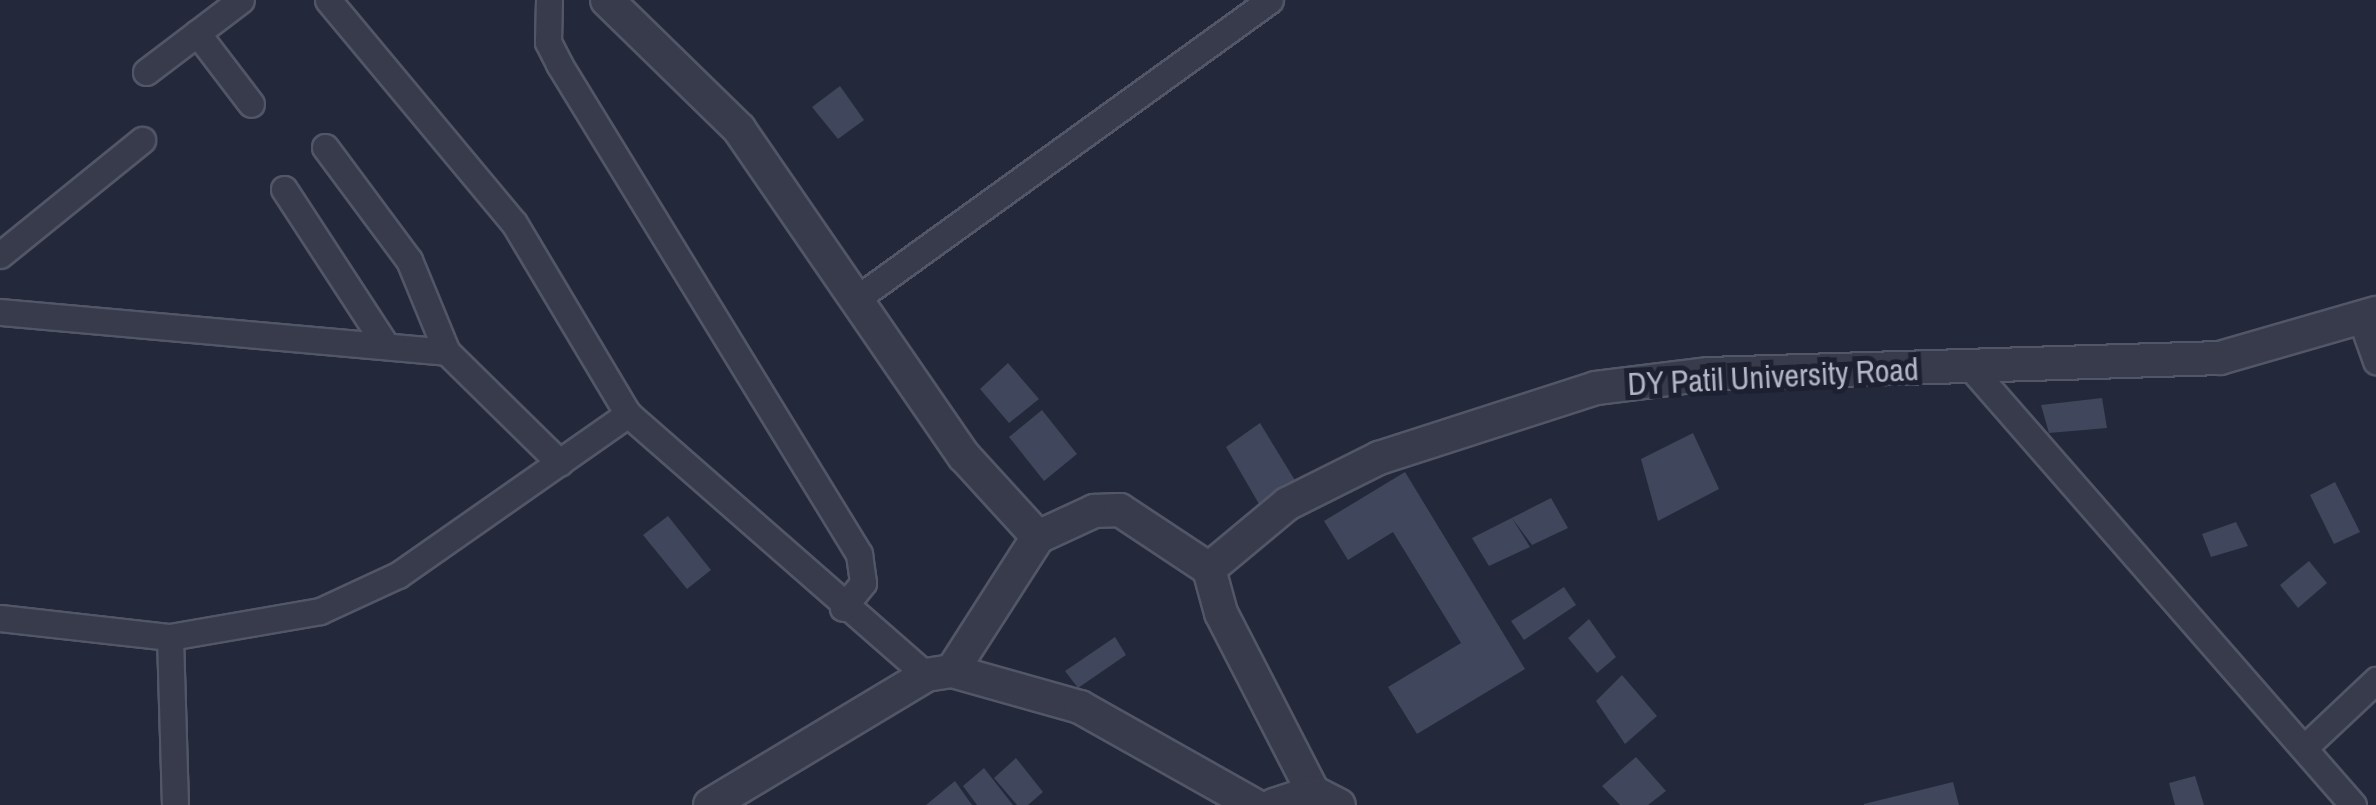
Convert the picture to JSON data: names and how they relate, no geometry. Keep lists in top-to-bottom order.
{
  "streets": {
    "street": ["DY Patil University Road"]
  }
}
